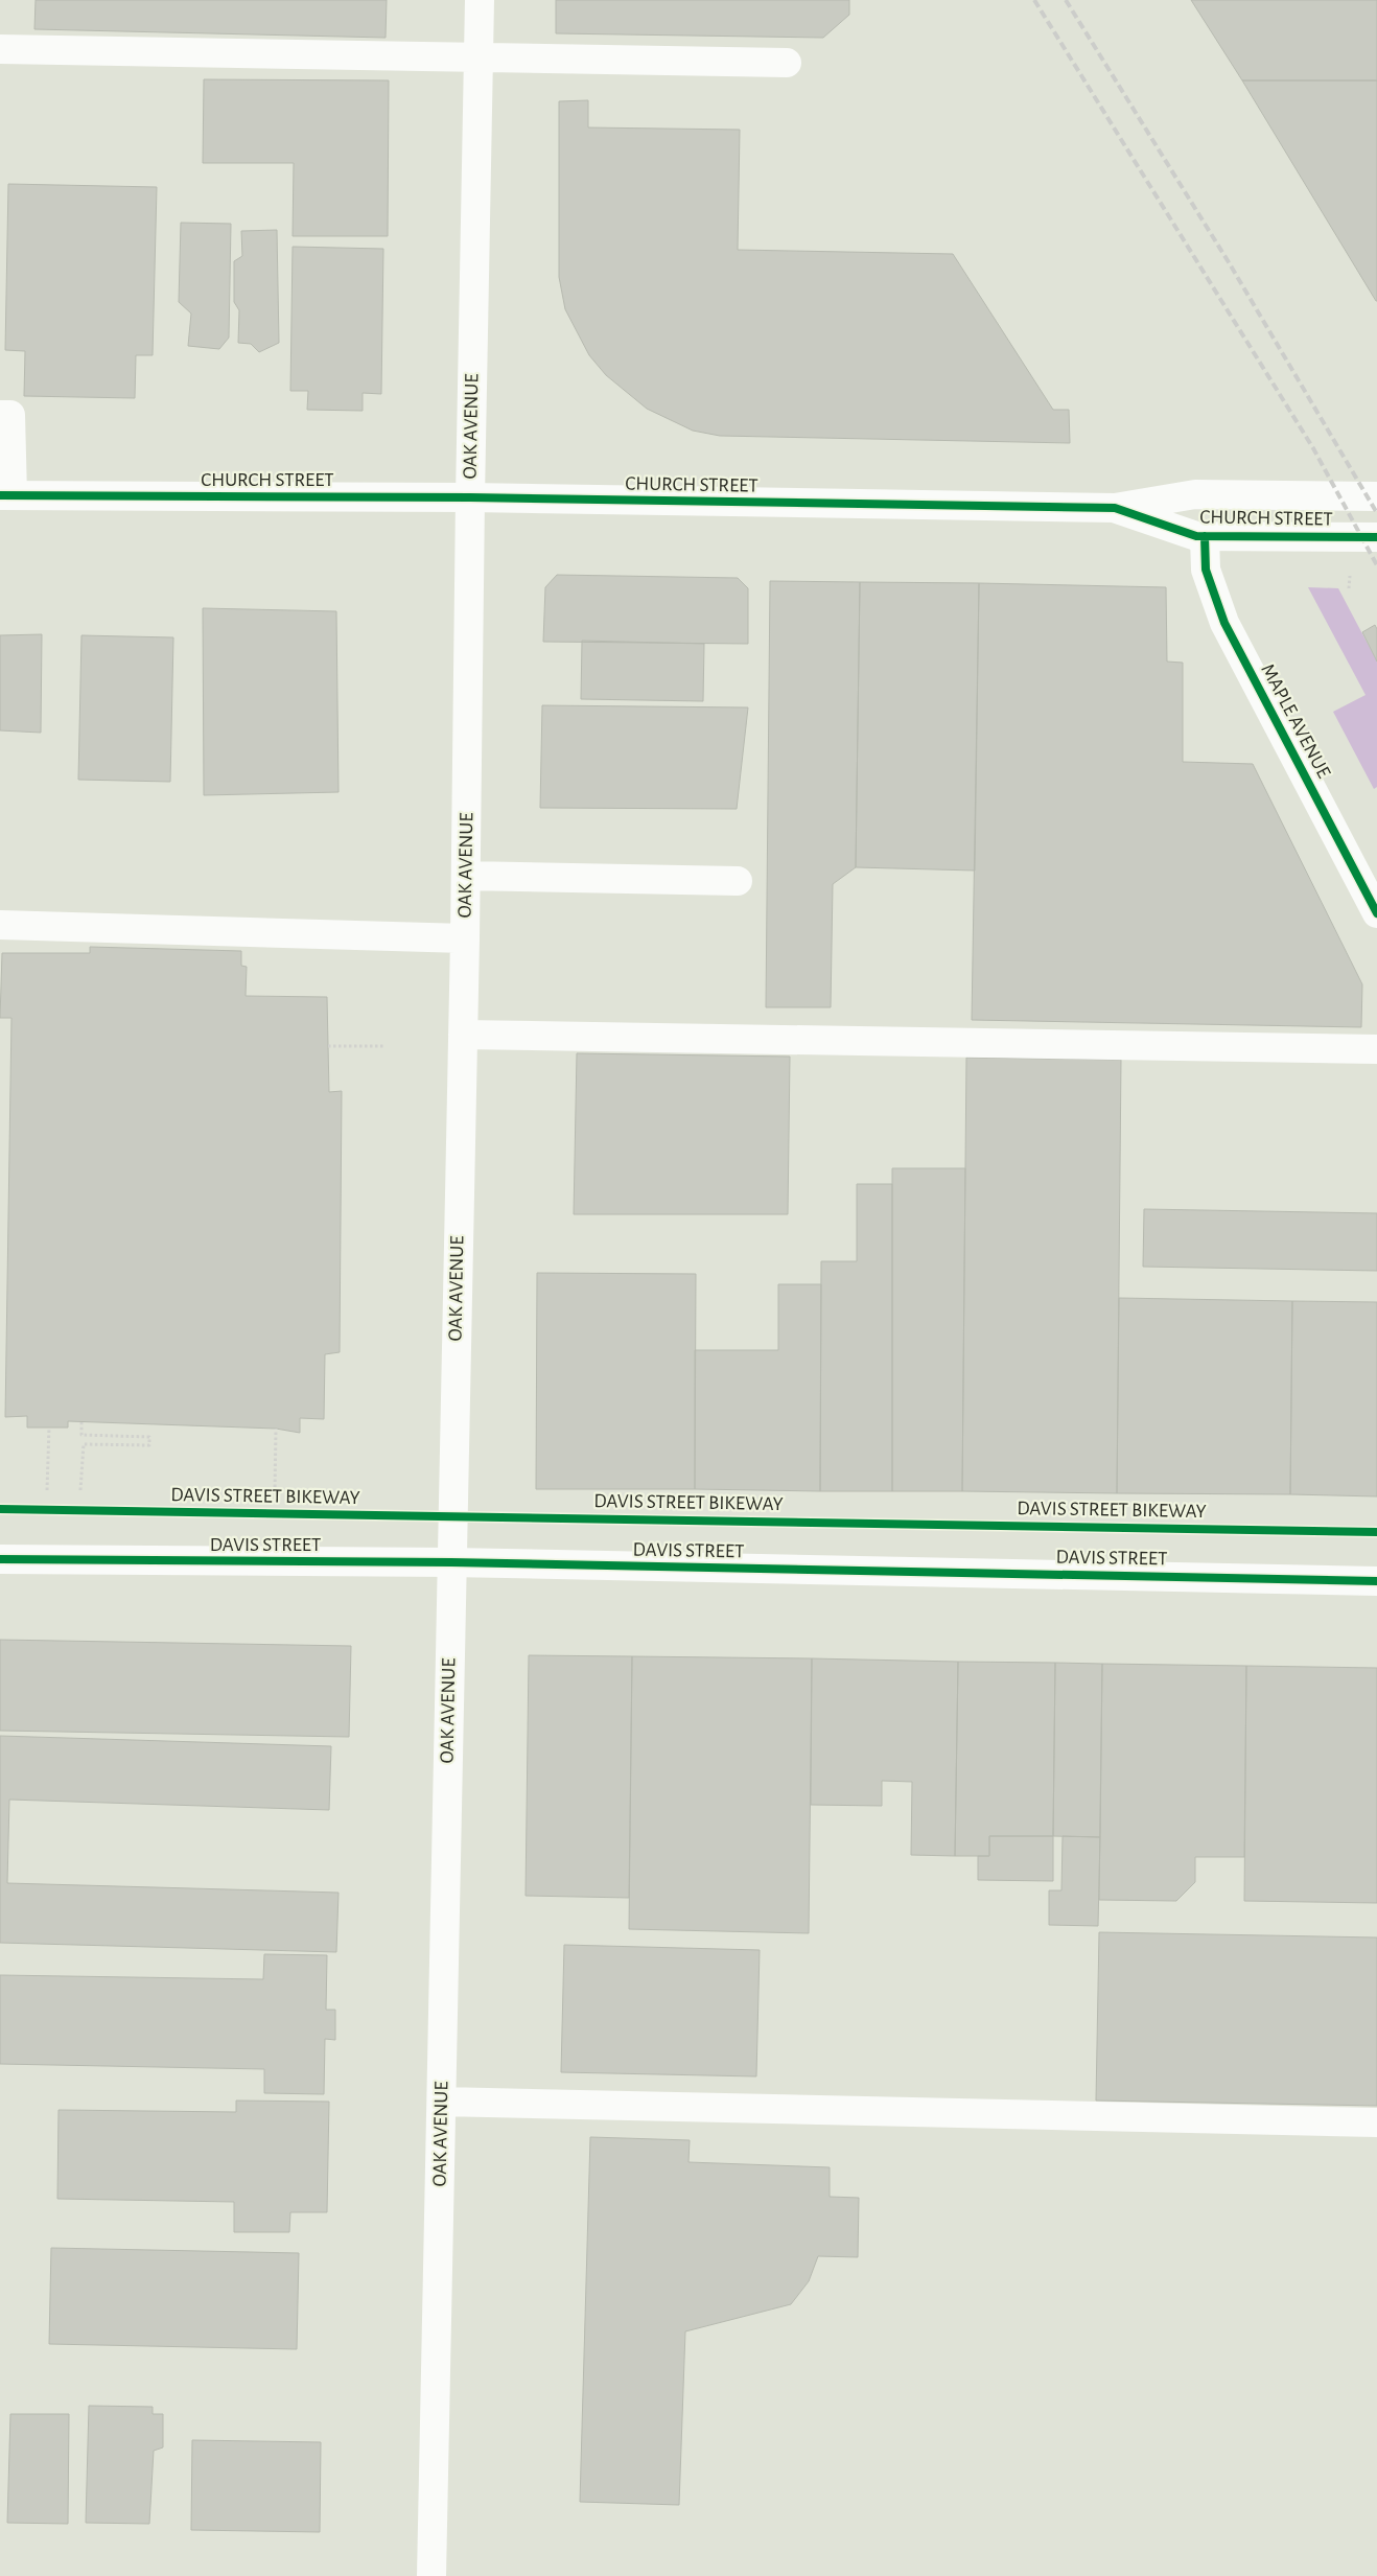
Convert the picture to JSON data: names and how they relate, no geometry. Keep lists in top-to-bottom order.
{
  "streets": {
    "street": [
      "OAK AVENUE",
      "CHURCH STREET",
      "MAPLE AVENUE",
      "DAVIS STREET"
    ],
    "cycle path": ["DAVIS STREET BIKEWAY"]
  },
  "crossings": [
    ["OAK AVENUE", "CHURCH STREET"],
    ["OAK AVENUE", "DAVIS STREET"],
    ["CHURCH STREET", "MAPLE AVENUE"]
  ]
}
